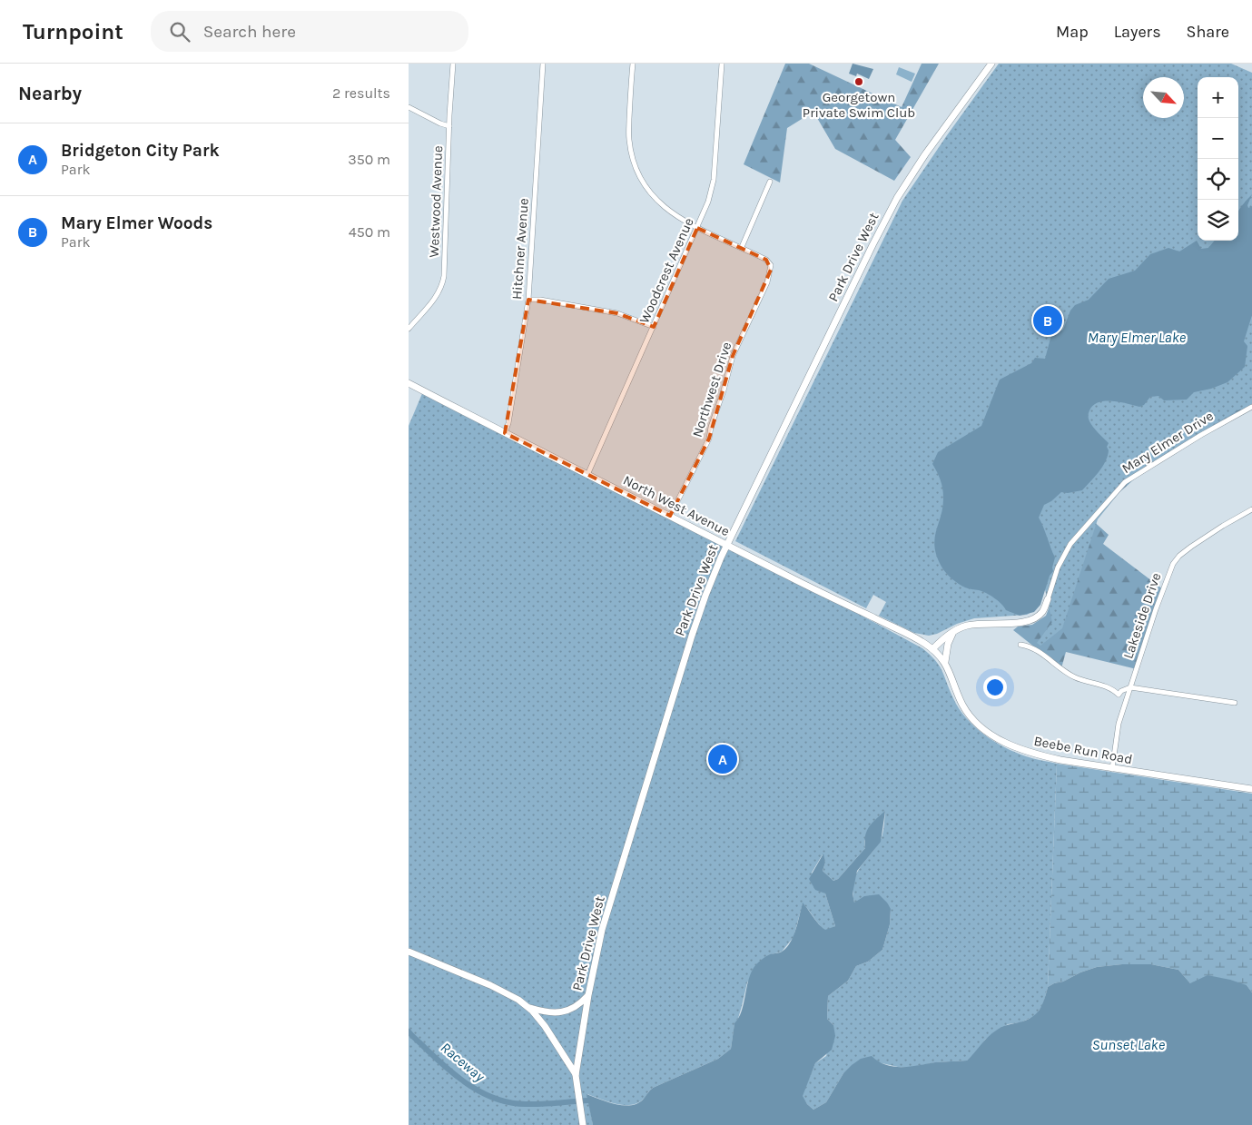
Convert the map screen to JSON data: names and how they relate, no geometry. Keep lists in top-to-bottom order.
{
  "streets": {
    "street": [
      "Westwood Avenue",
      "Hitchner Avenue",
      "Park Drive West",
      "Woodcrest Avenue",
      "Northwest Drive",
      "Mary Elmer Drive",
      "North West Avenue",
      "Lakeside Drive",
      "Beebe Run Road"
    ]
  },
  "crossings": [
    ["Hitchner Avenue", "North West Avenue"],
    ["Park Drive West", "North West Avenue"],
    ["Woodcrest Avenue", "North West Avenue"],
    ["Northwest Drive", "North West Avenue"],
    ["Mary Elmer Drive", "North West Avenue"],
    ["Mary Elmer Drive", "Beebe Run Road"],
    ["North West Avenue", "Beebe Run Road"],
    ["Lakeside Drive", "Beebe Run Road"]
  ],
  "water": ["Mary Elmer Lake", "Sunset Lake", "Raceway"],
  "places": ["Georgetown Private Swim Club"],
  "north": "bottom right",
  "page": {
    "header": "Turnpoint",
    "search": "Search here",
    "nav": ["Map", "Layers", "Share"],
    "heading": ["Nearby", "2 results"],
    "map_buttons": ["+", "−"],
    "list": [
      {
        "mark": "A",
        "name": "Bridgeton City Park",
        "note": "Park",
        "value": "350 m"
      },
      {
        "mark": "B",
        "name": "Mary Elmer Woods",
        "note": "Park",
        "value": "450 m"
      }
    ],
    "pins": ["B", "A"]
  }
}
